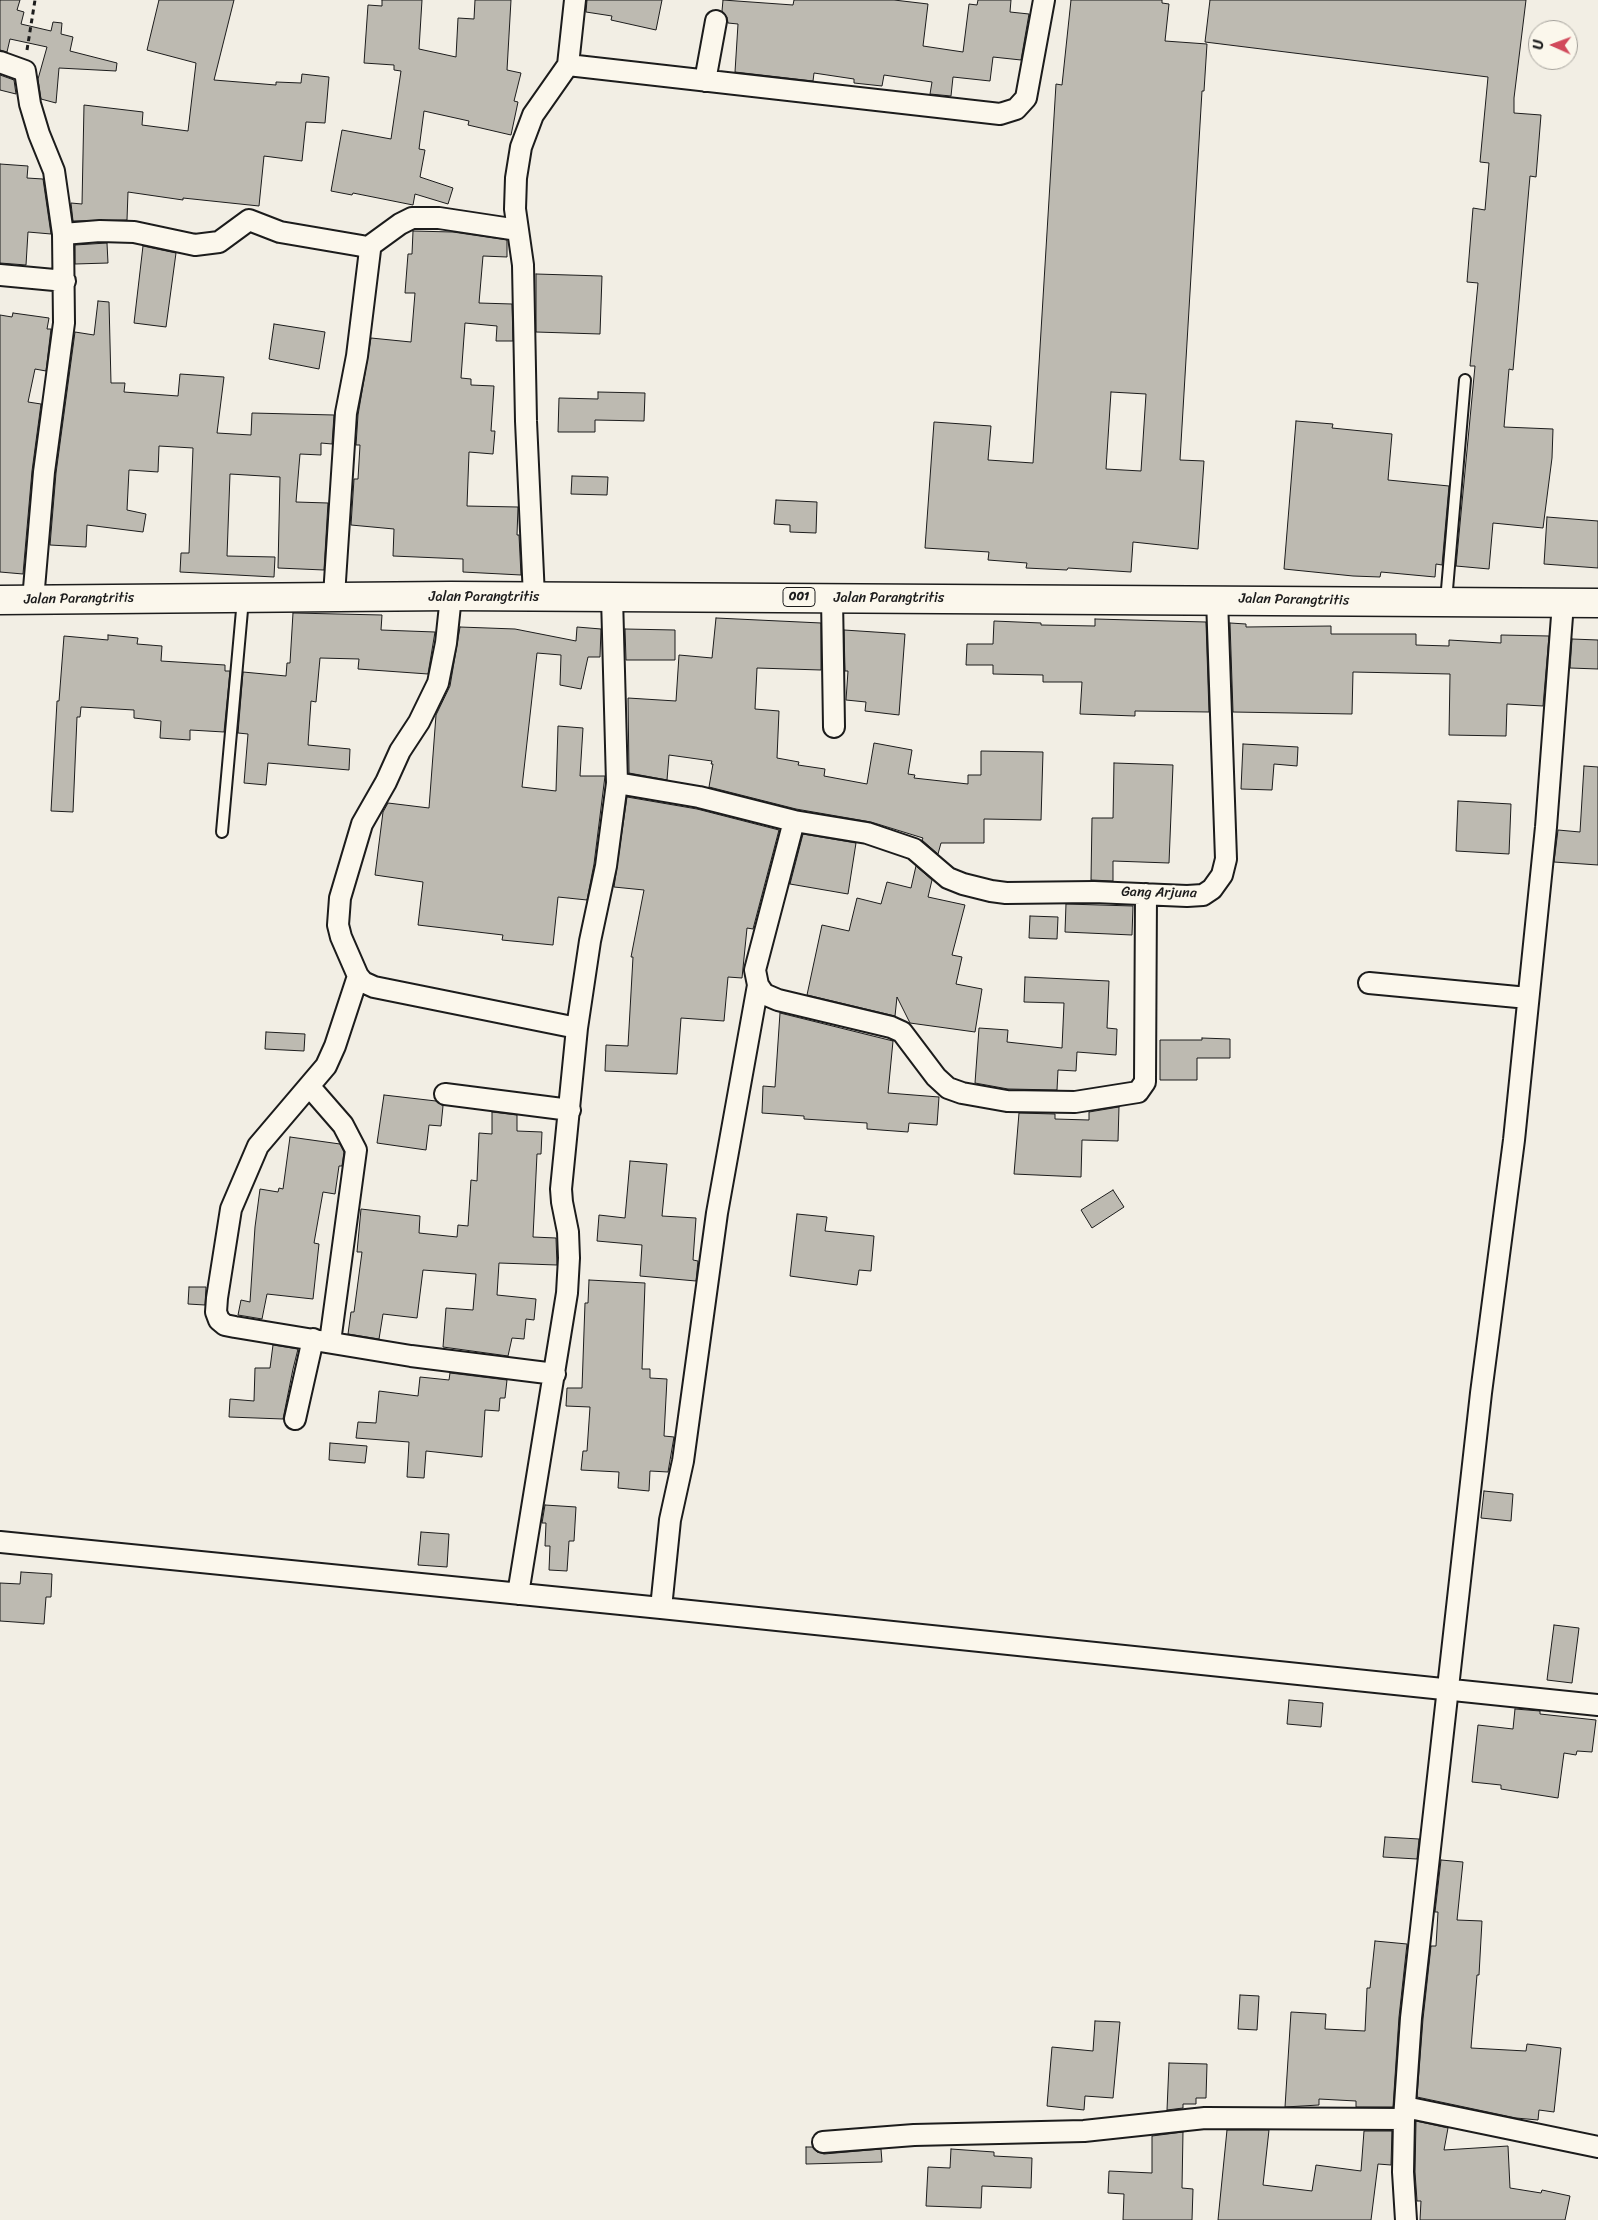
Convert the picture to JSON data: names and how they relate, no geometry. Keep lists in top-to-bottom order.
{
  "streets": {
    "main road": ["Jalan Parangtritis", "001"],
    "street": ["Gang Arjuna"]
  },
  "crossings": [
    ["Jalan Parangtritis", "Gang Arjuna"]
  ],
  "north": "left"
}
